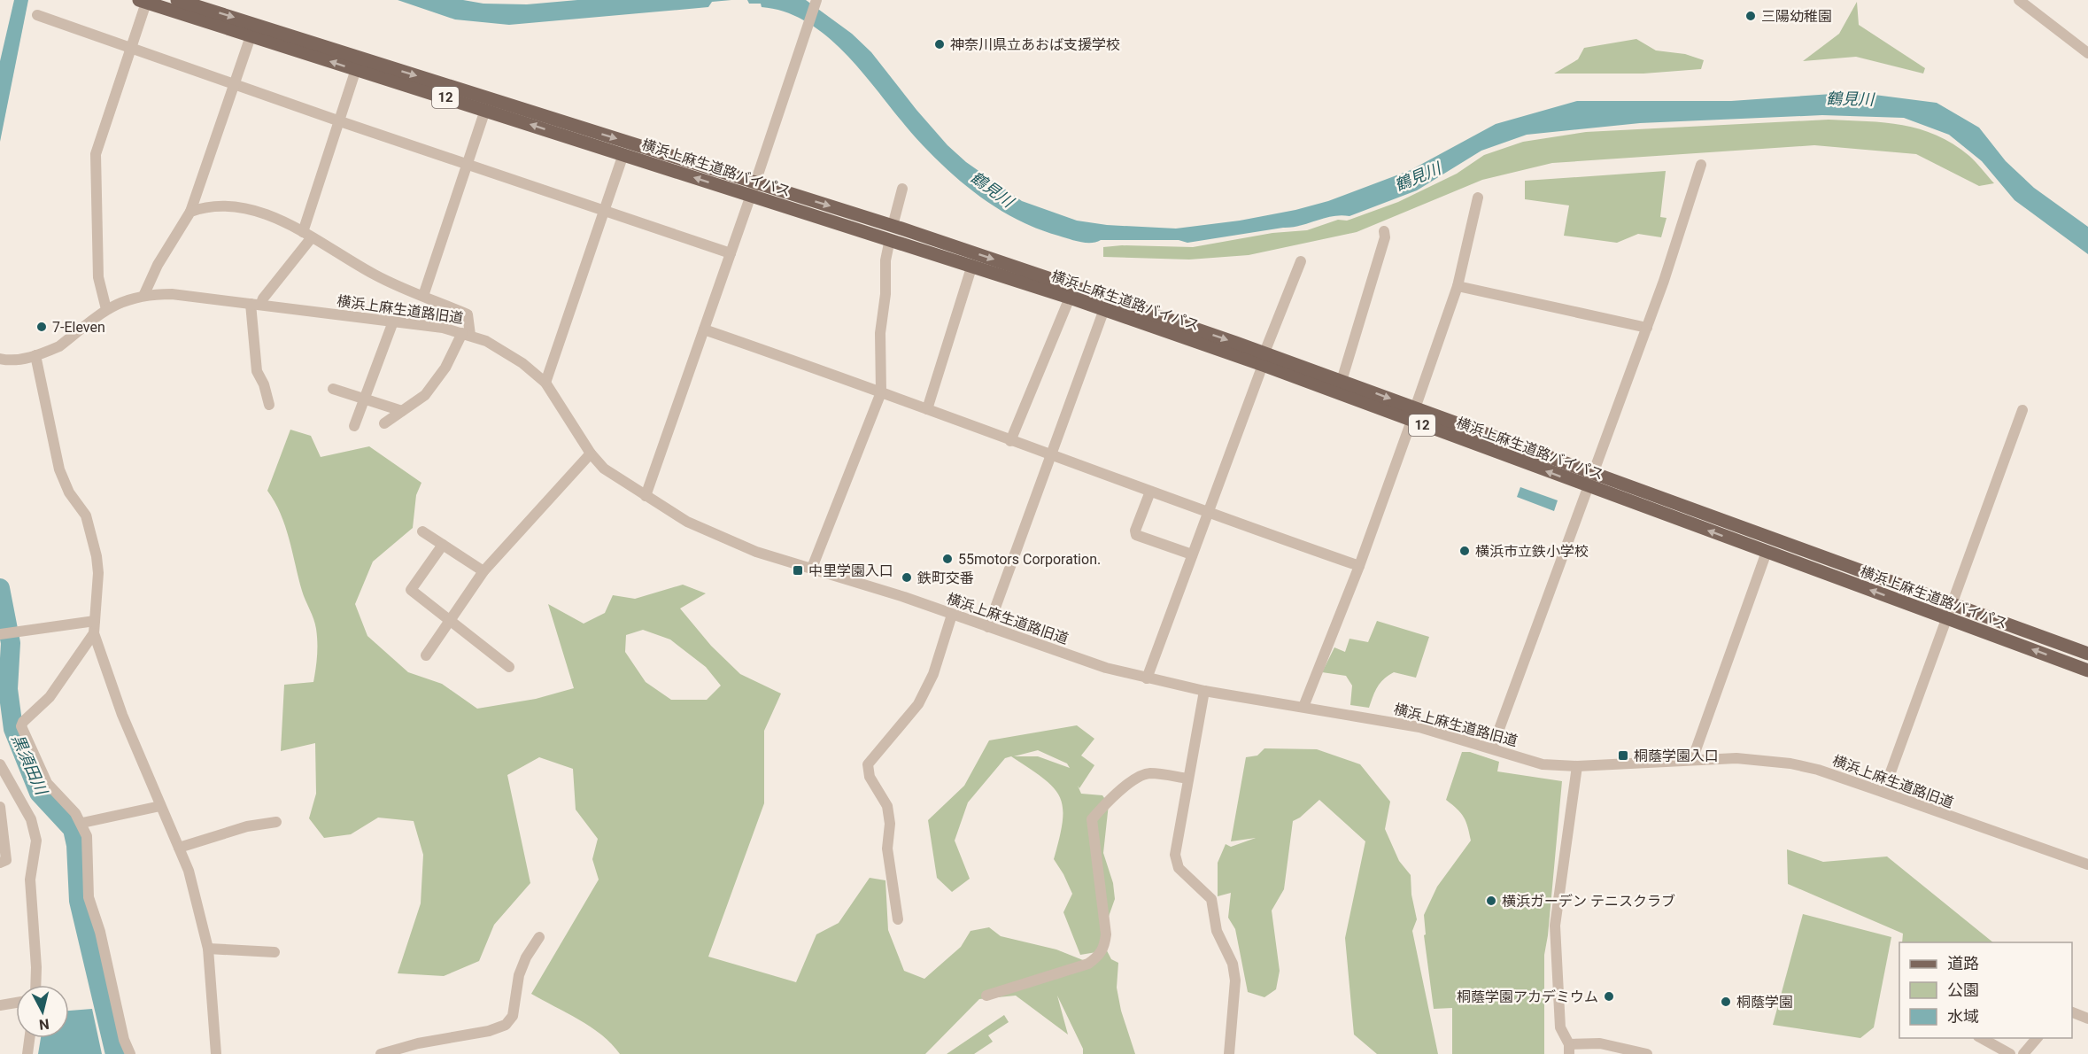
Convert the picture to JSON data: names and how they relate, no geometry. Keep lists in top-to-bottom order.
{
  "streets": {
    "main road": ["12", "横浜上麻生道路バイパス"],
    "street": ["横浜上麻生道路旧道"]
  },
  "water": ["鶴見川", "黒須田川"],
  "places": {
    "other": [
      "三陽幼稚園",
      "神奈川県立あおば支援学校",
      "7-Eleven",
      "横浜市立鉄小学校",
      "55motors Corporation.",
      "鉄町交番",
      "横浜ガーデン テニスクラブ",
      "桐蔭学園アカデミウム",
      "桐蔭学園"
    ],
    "transit": ["中里学園入口", "桐蔭学園入口"]
  },
  "legend": ["道路", "公園", "水域"],
  "north": "bottom"
}
